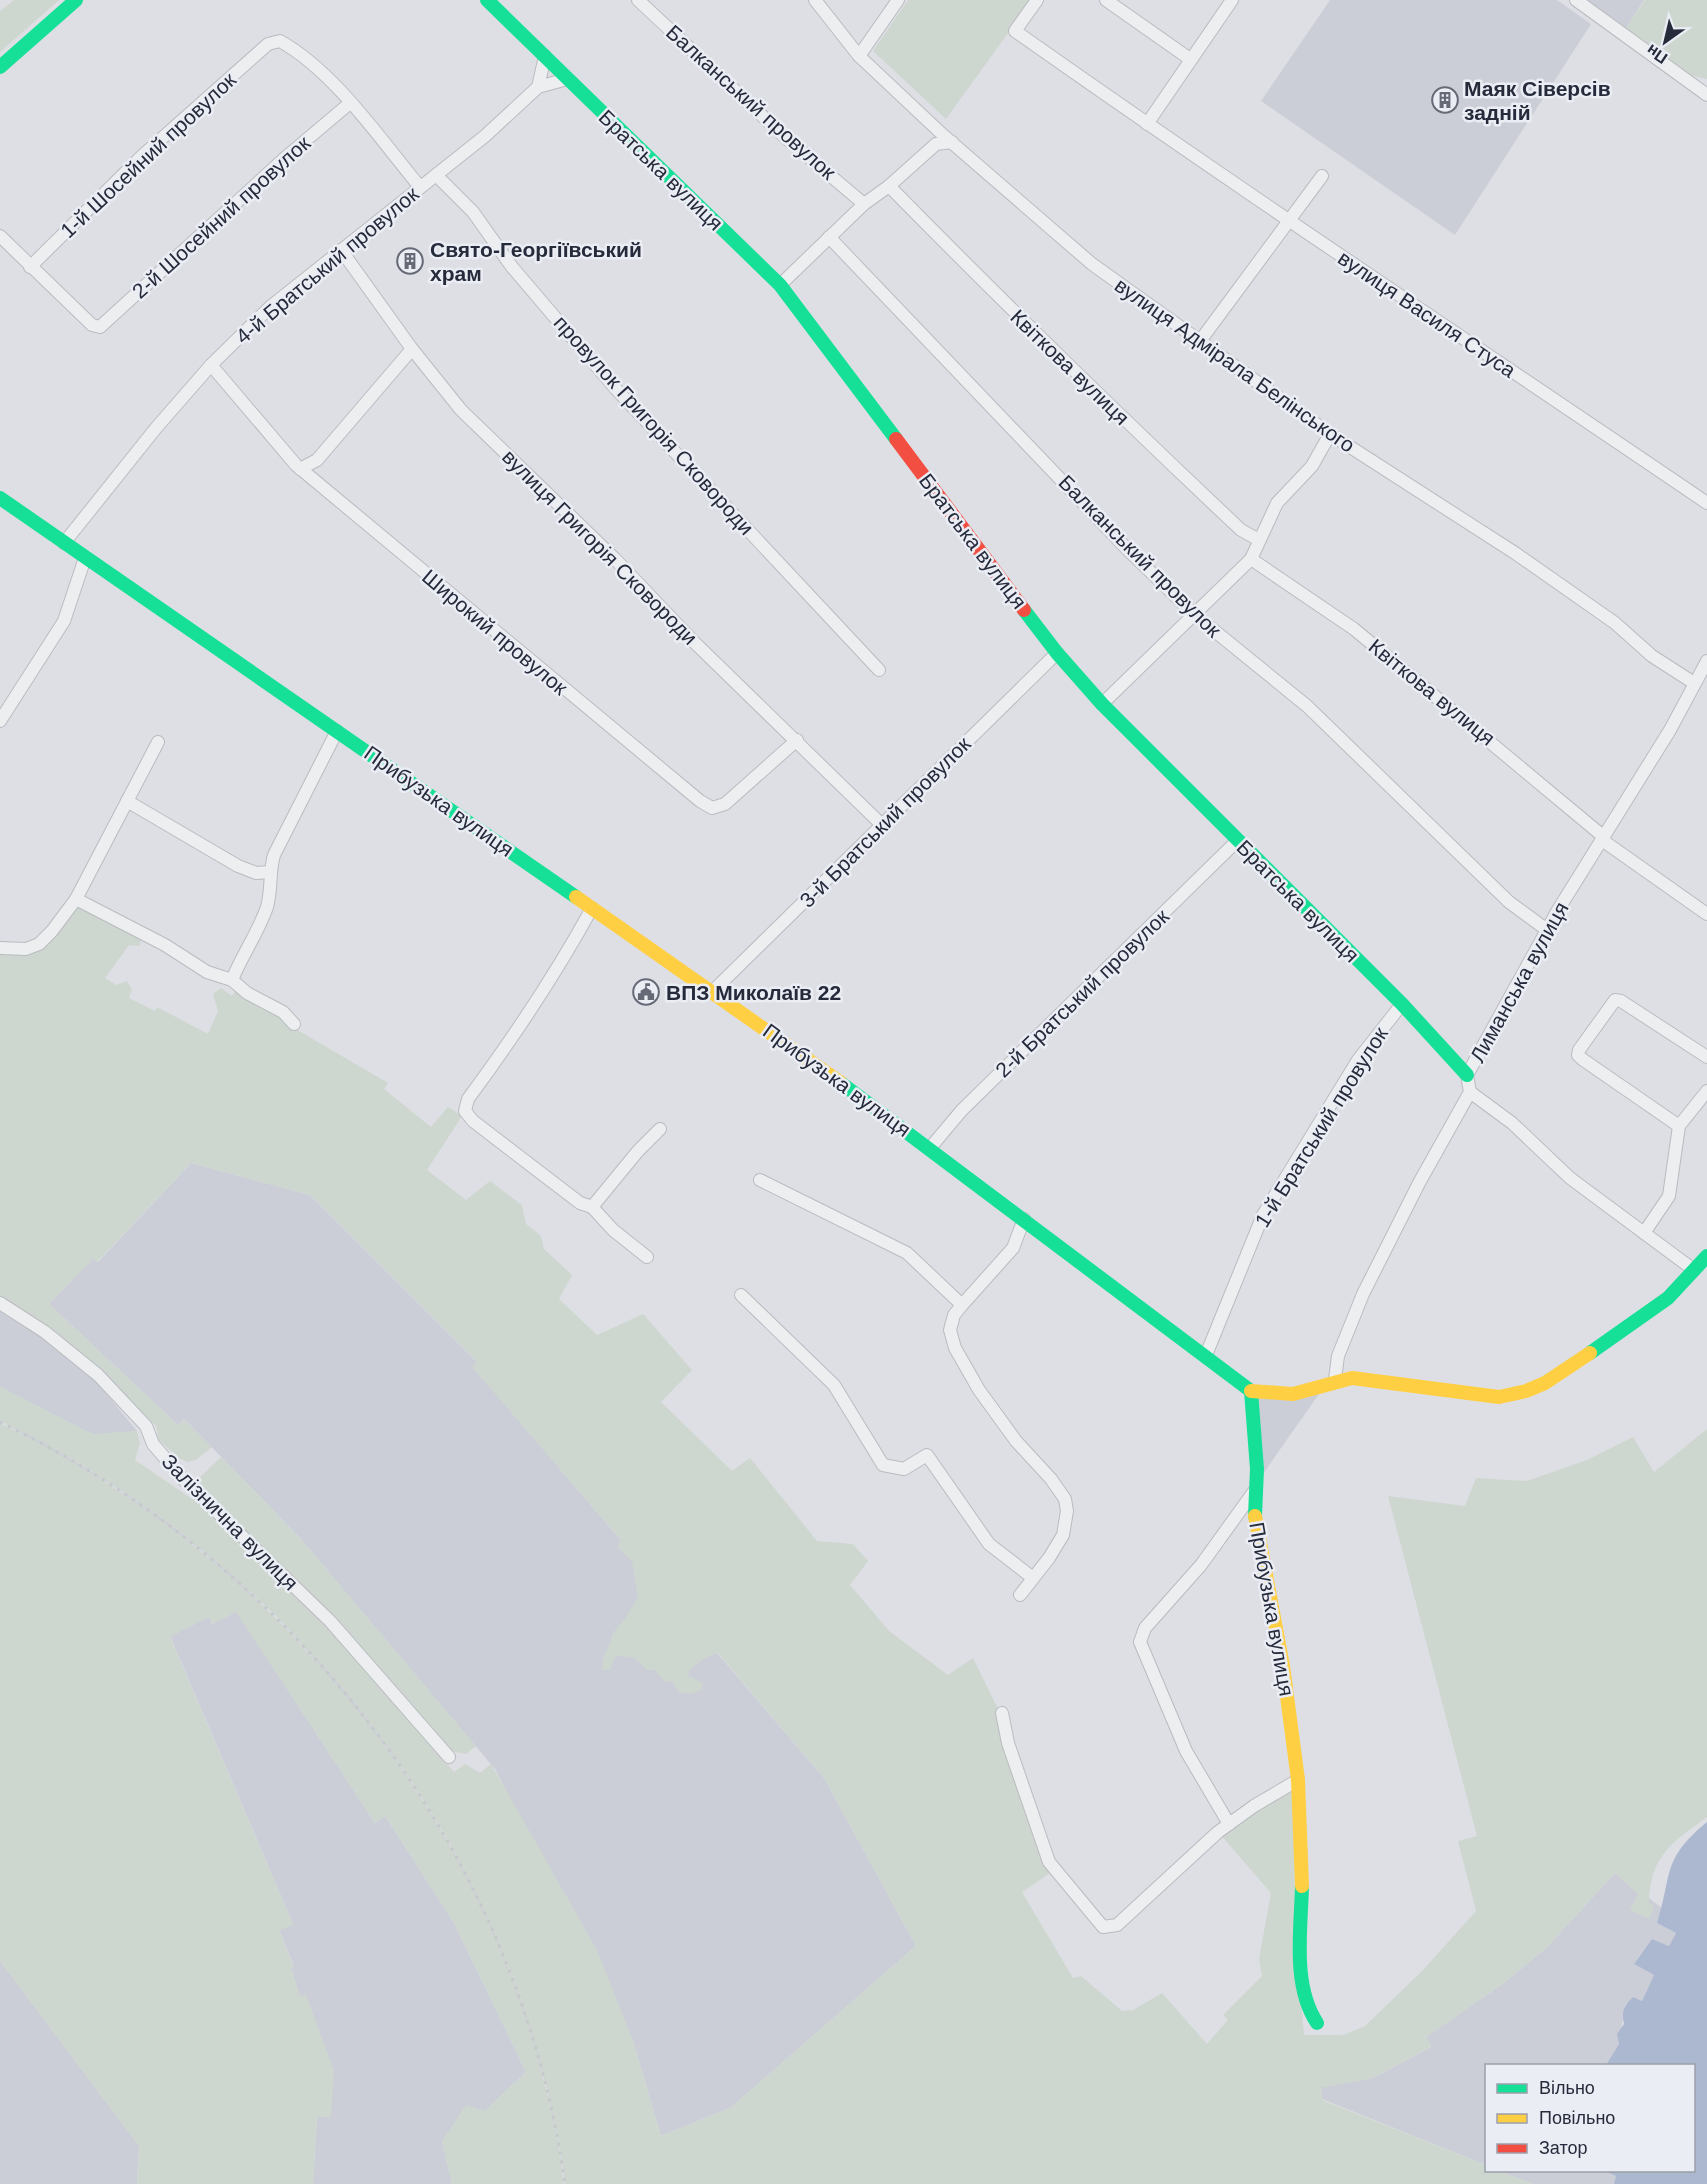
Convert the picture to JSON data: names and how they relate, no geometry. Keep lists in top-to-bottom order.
{
  "streets": {
    "street": [
      "Балканський провулок",
      "1-й Шосейний провулок",
      "Братська вулиця",
      "2-й Шосейний провулок",
      "4-й Братський провулок",
      "вулиця Василя Стуса",
      "вулиця Адмірала Белінського",
      "Квіткова вулиця",
      "провулок Григорія Сковороди",
      "вулиця Григорія Сковороди",
      "Широкий провулок",
      "Прибузька вулиця",
      "3-й Братський провулок",
      "Лиманська вулиця",
      "2-й Братський провулок",
      "1-й Братський провулок",
      "Залізнична вулиця"
    ]
  },
  "crossings": [
    ["Балканський провулок", "Лиманська вулиця"],
    ["1-й Шосейний провулок", "2-й Шосейний провулок"],
    ["Братська вулиця", "4-й Братський провулок"],
    ["Братська вулиця", "3-й Братський провулок"],
    ["Братська вулиця", "Лиманська вулиця"],
    ["Братська вулиця", "2-й Братський провулок"],
    ["Братська вулиця", "1-й Братський провулок"],
    ["4-й Братський провулок", "провулок Григорія Сковороди"],
    ["4-й Братський провулок", "вулиця Григорія Сковороди"],
    ["4-й Братський провулок", "Широкий провулок"],
    ["4-й Братський провулок", "Прибузька вулиця"],
    ["вулиця Адмірала Белінського", "Лиманська вулиця"],
    ["Квіткова вулиця", "Лиманська вулиця"],
    ["вулиця Григорія Сковороди", "Широкий провулок"],
    ["вулиця Григорія Сковороди", "3-й Братський провулок"],
    ["Прибузька вулиця", "3-й Братський провулок"],
    ["Прибузька вулиця", "2-й Братський провулок"],
    ["Прибузька вулиця", "1-й Братський провулок"]
  ],
  "places": {
    "building": ["Маяк Сіверсів задній", "Свято-Георгіївський храм"],
    "public building": ["ВПЗ Миколаїв 22"]
  },
  "legend": ["Вільно", "Повільно", "Затор"],
  "north": "bottom left"
}
